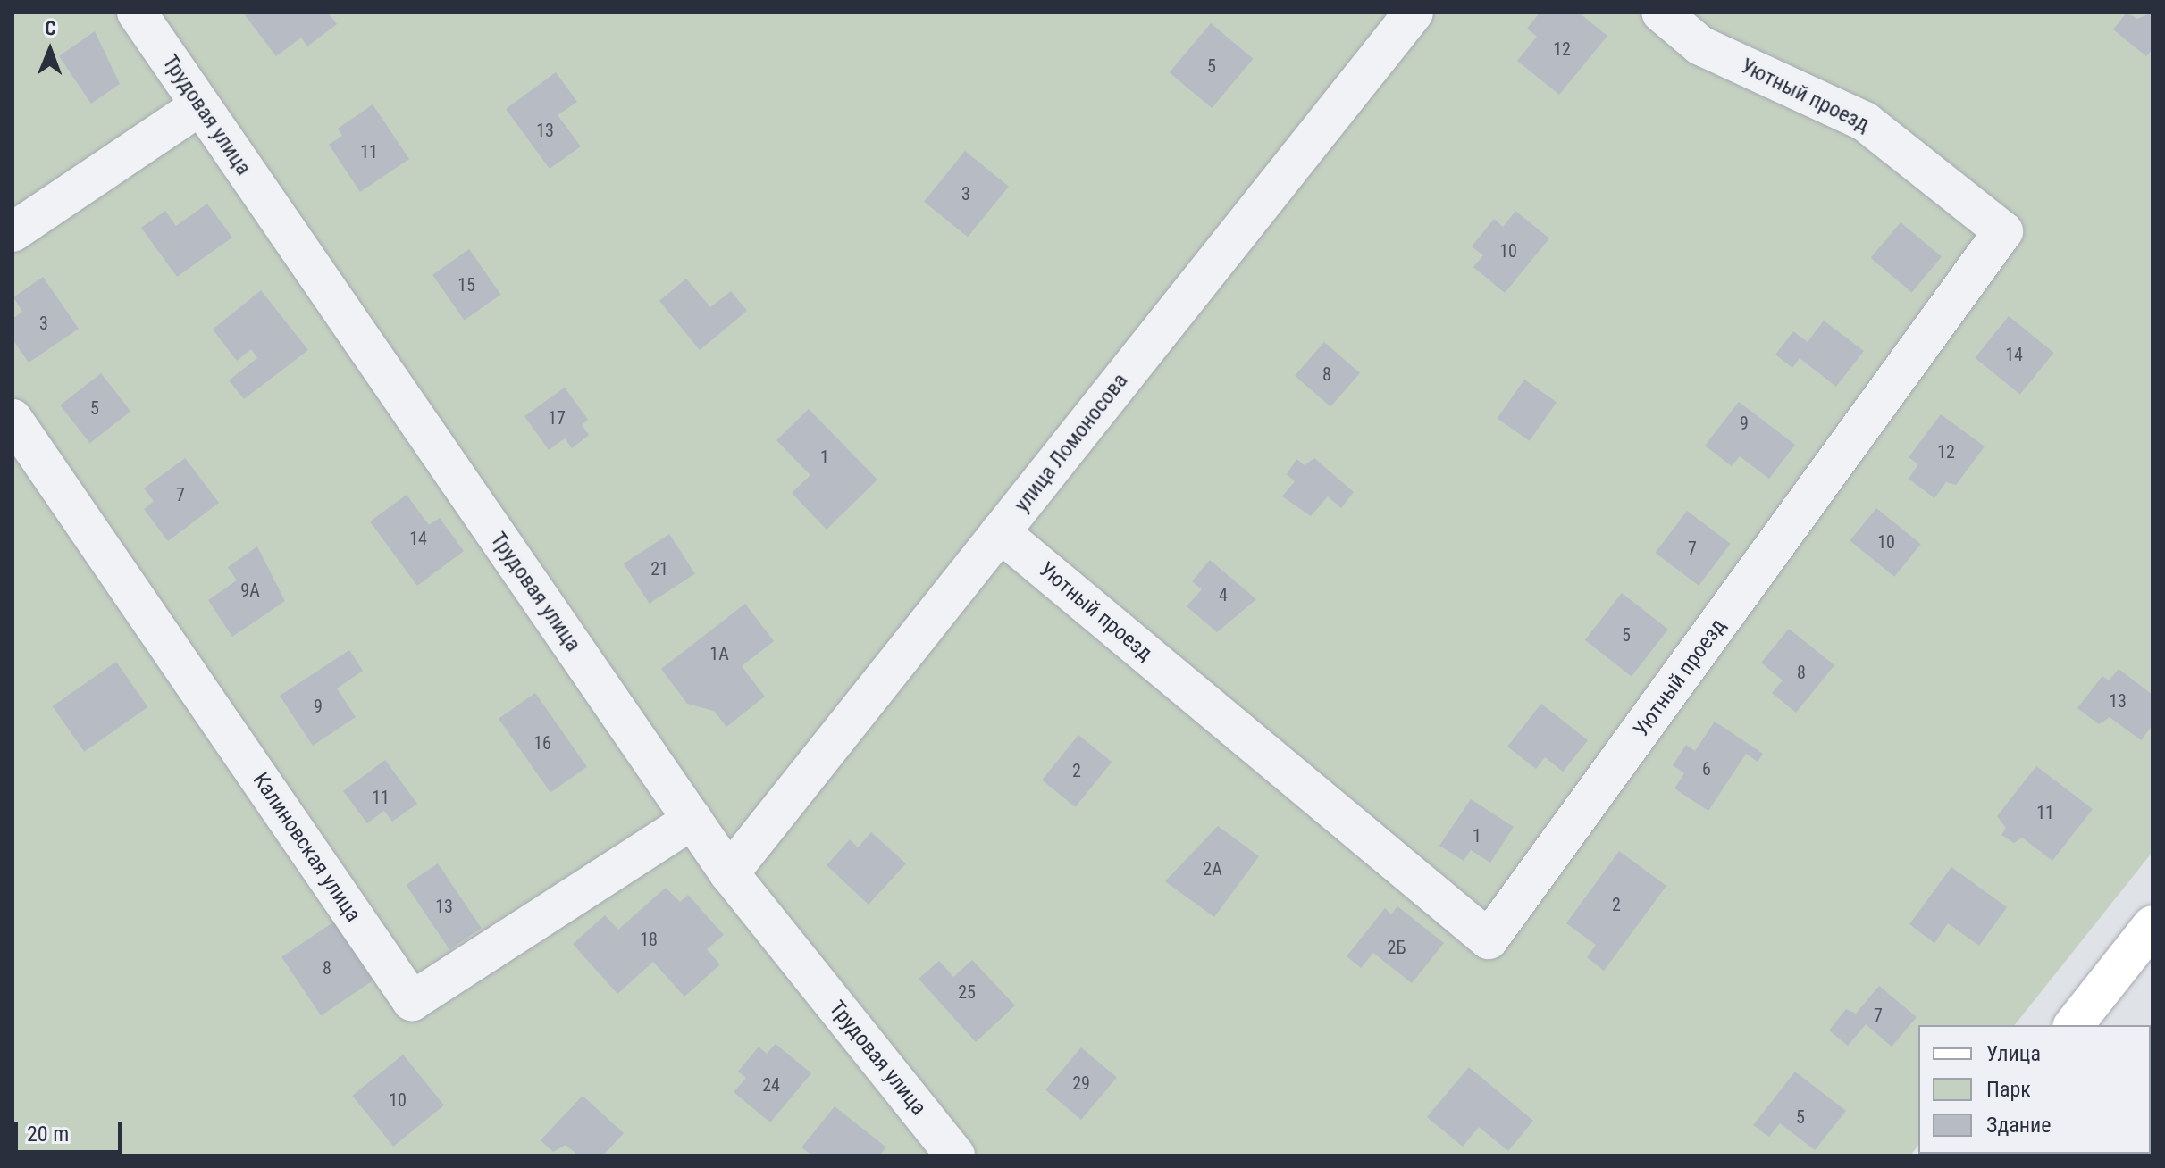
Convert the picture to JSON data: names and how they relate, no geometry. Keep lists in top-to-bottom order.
{
  "streets": {
    "street": [
      "Уютный проезд",
      "Трудовая улица",
      "улица Ломоносова",
      "Калиновская улица"
    ]
  },
  "crossings": [
    ["Уютный проезд", "улица Ломоносова"],
    ["Трудовая улица", "улица Ломоносова"],
    ["Трудовая улица", "Калиновская улица"]
  ],
  "house_numbers": [
    "12",
    "5",
    "13",
    "11",
    "3",
    "10",
    "15",
    "3",
    "14",
    "8",
    "5",
    "17",
    "9",
    "12",
    "1",
    "7",
    "14",
    "10",
    "7",
    "21",
    "9А",
    "4",
    "5",
    "1А",
    "8",
    "13",
    "9",
    "16",
    "6",
    "2",
    "11",
    "11",
    "1",
    "2А",
    "2",
    "13",
    "18",
    "2Б",
    "8",
    "25",
    "7",
    "29",
    "24",
    "10",
    "5"
  ],
  "legend": ["Улица", "Парк", "Здание"],
  "scale_bar": "20 m",
  "north": "top"
}
